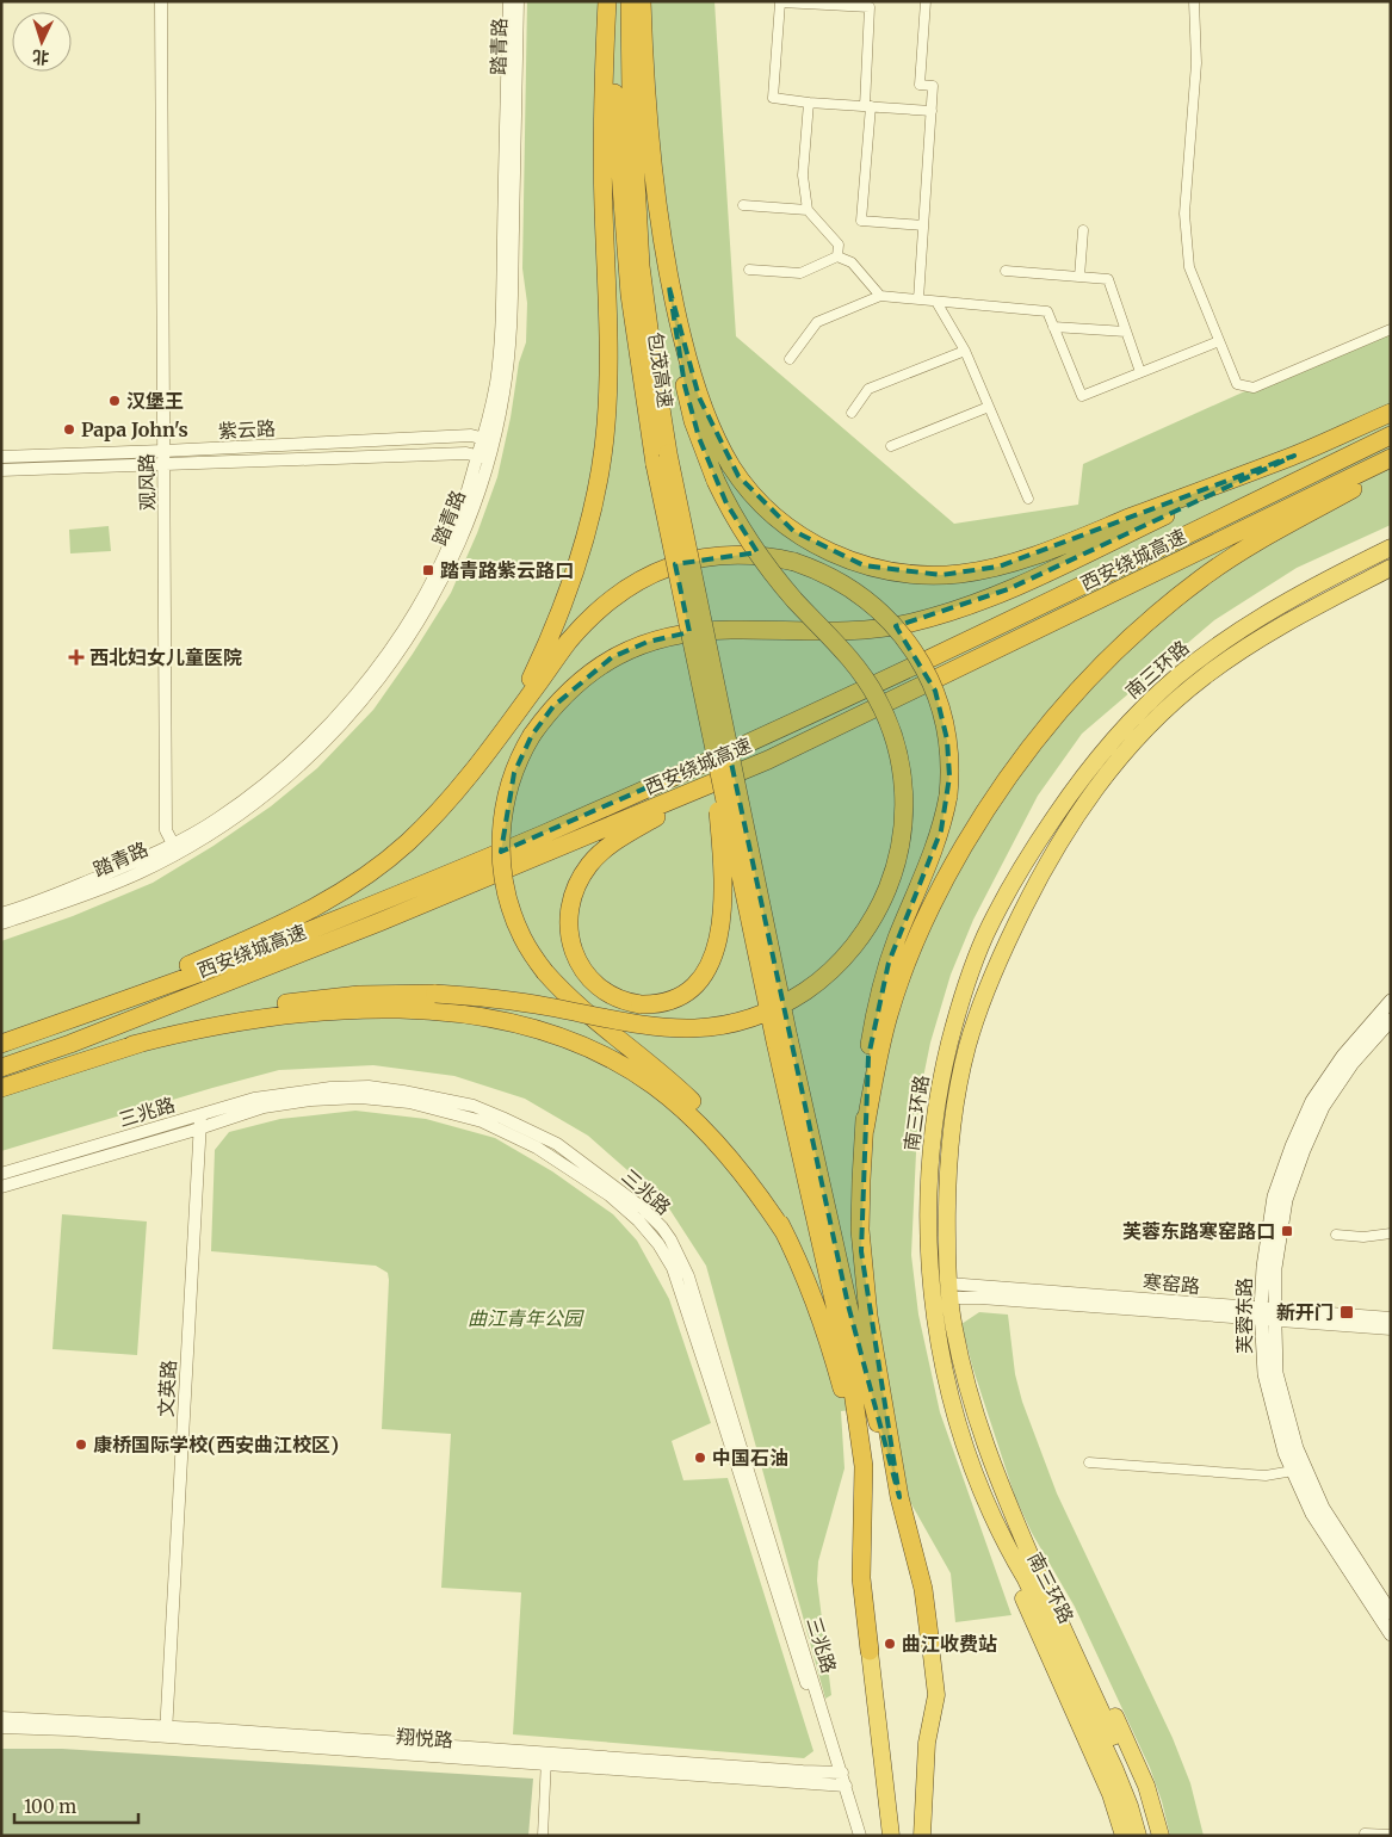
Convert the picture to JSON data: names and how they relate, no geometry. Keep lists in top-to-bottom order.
{
  "streets": {
    "highway": ["包茂高速", "西安绕城高速", "南三环路"],
    "main road": ["芙蓉东路"],
    "street": [
      "踏青路",
      "紫云路",
      "观风路",
      "三兆路",
      "寒窑路",
      "文英路",
      "翔悦路"
    ]
  },
  "crossings": [
    ["踏青路", "紫云路"],
    ["踏青路", "观风路"],
    ["紫云路", "观风路"],
    ["南三环路", "寒窑路"],
    ["三兆路", "文英路"],
    ["三兆路", "翔悦路"],
    ["寒窑路", "芙蓉东路"],
    ["文英路", "翔悦路"]
  ],
  "parks": ["曲江青年公园"],
  "places": {
    "other": [
      "汉堡王",
      "Papa John's",
      "康桥国际学校(西安曲江校区)",
      "中国石油",
      "曲江收费站"
    ],
    "transit": ["踏青路紫云路口", "芙蓉东路寒窑路口", "新开门"],
    "health": ["西北妇女儿童医院"]
  },
  "scale_bar": "100 m",
  "north": "bottom"
}
